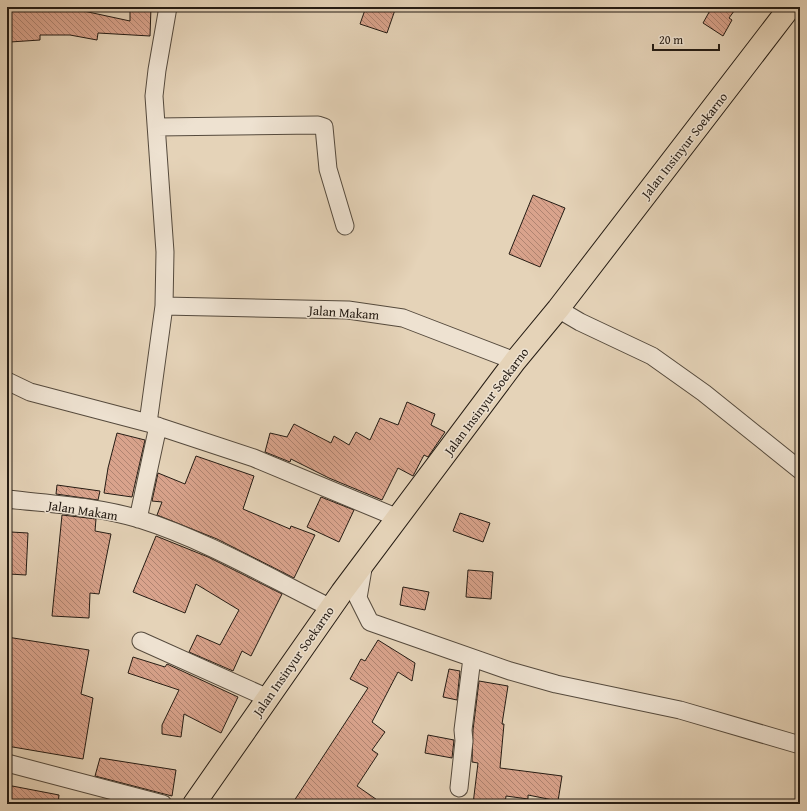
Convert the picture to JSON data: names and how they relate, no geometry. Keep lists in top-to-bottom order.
{
  "streets": {
    "main road": ["Jalan Insinyur Soekarno"],
    "street": ["Jalan Makam"]
  },
  "crossings": [
    ["Jalan Insinyur Soekarno", "Jalan Makam"]
  ],
  "scale_bar": "20 m"
}
